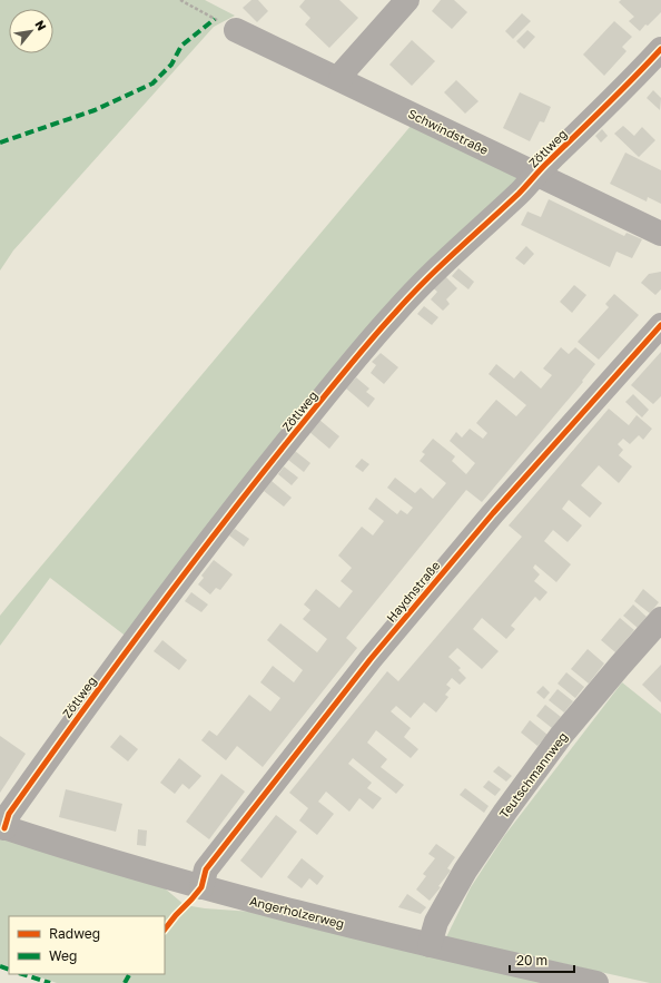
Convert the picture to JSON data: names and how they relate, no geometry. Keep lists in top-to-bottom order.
{
  "streets": {
    "street": [
      "Schwindstraße",
      "Zötlweg",
      "Haydnstraße",
      "Teutschmannweg",
      "Angerholzerweg"
    ]
  },
  "crossings": [
    ["Schwindstraße", "Zötlweg"],
    ["Zötlweg", "Angerholzerweg"],
    ["Haydnstraße", "Angerholzerweg"],
    ["Teutschmannweg", "Angerholzerweg"]
  ],
  "legend": ["Radweg", "Weg"],
  "scale_bar": "20 m",
  "north": "top right"
}
